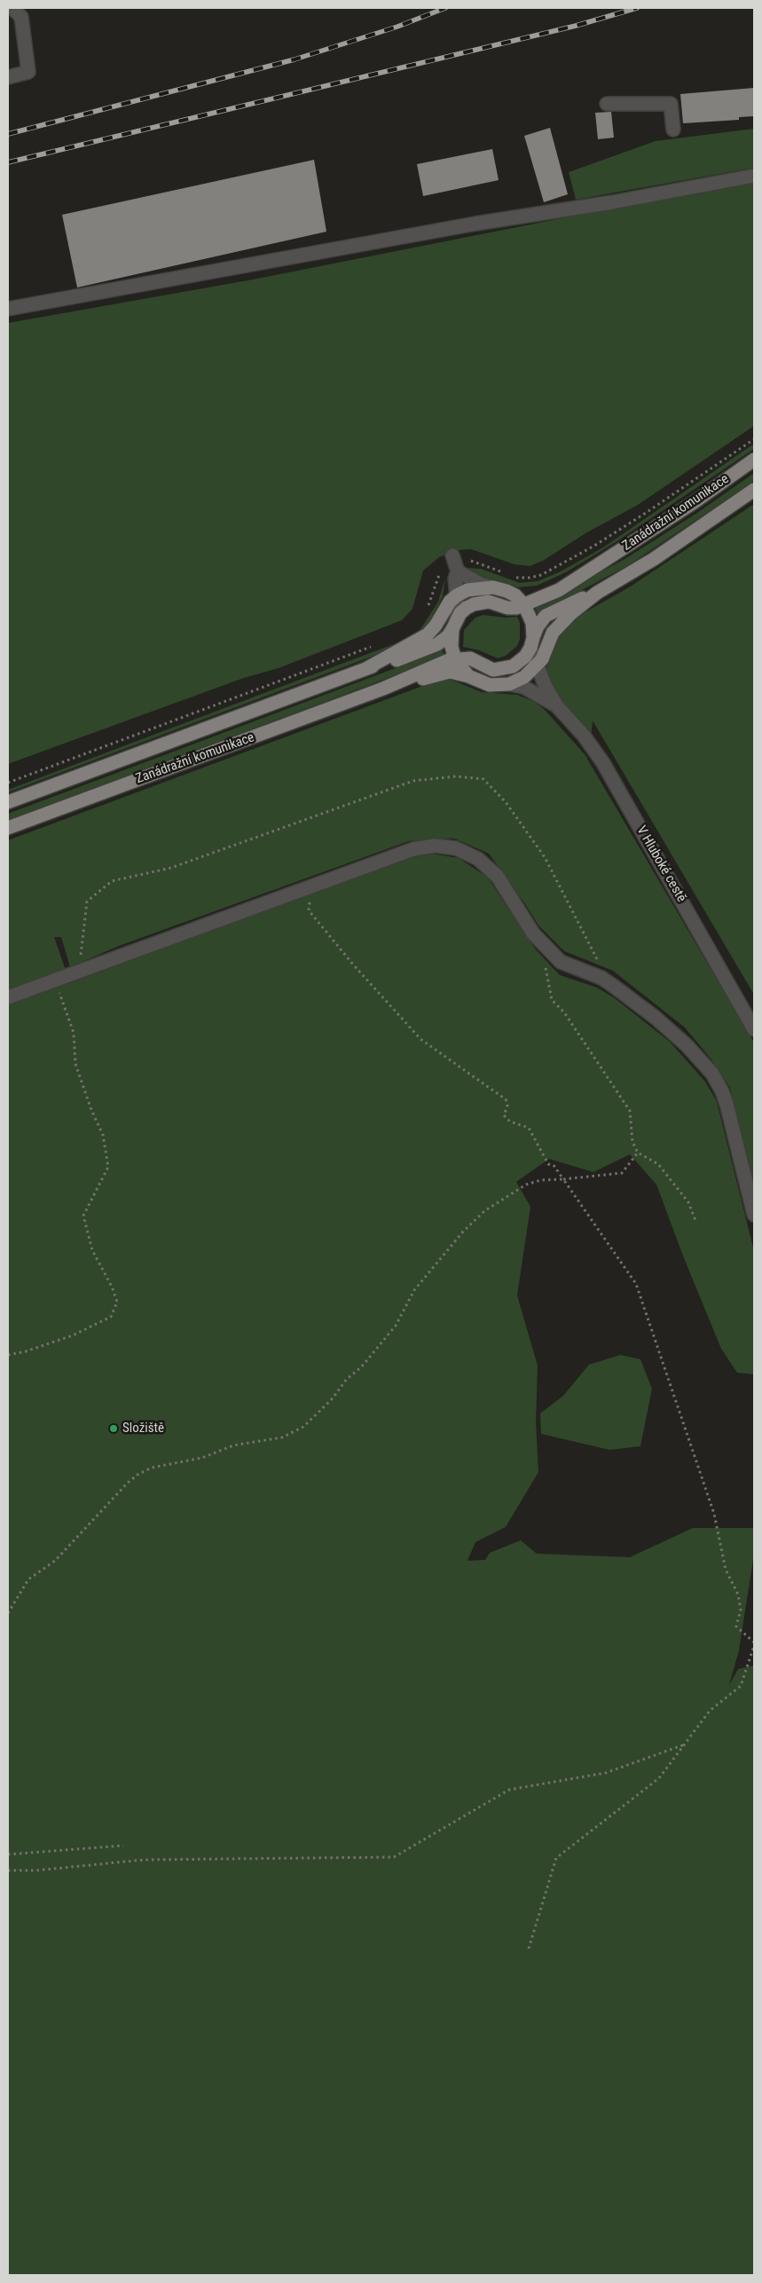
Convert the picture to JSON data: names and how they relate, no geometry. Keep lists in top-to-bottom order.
{
  "streets": {
    "main road": ["Zanádražní komunikace"],
    "street": ["V Hluboké cestě"]
  },
  "crossings": [
    ["Zanádražní komunikace", "V Hluboké cestě"]
  ],
  "places": ["Složiště"]
}
